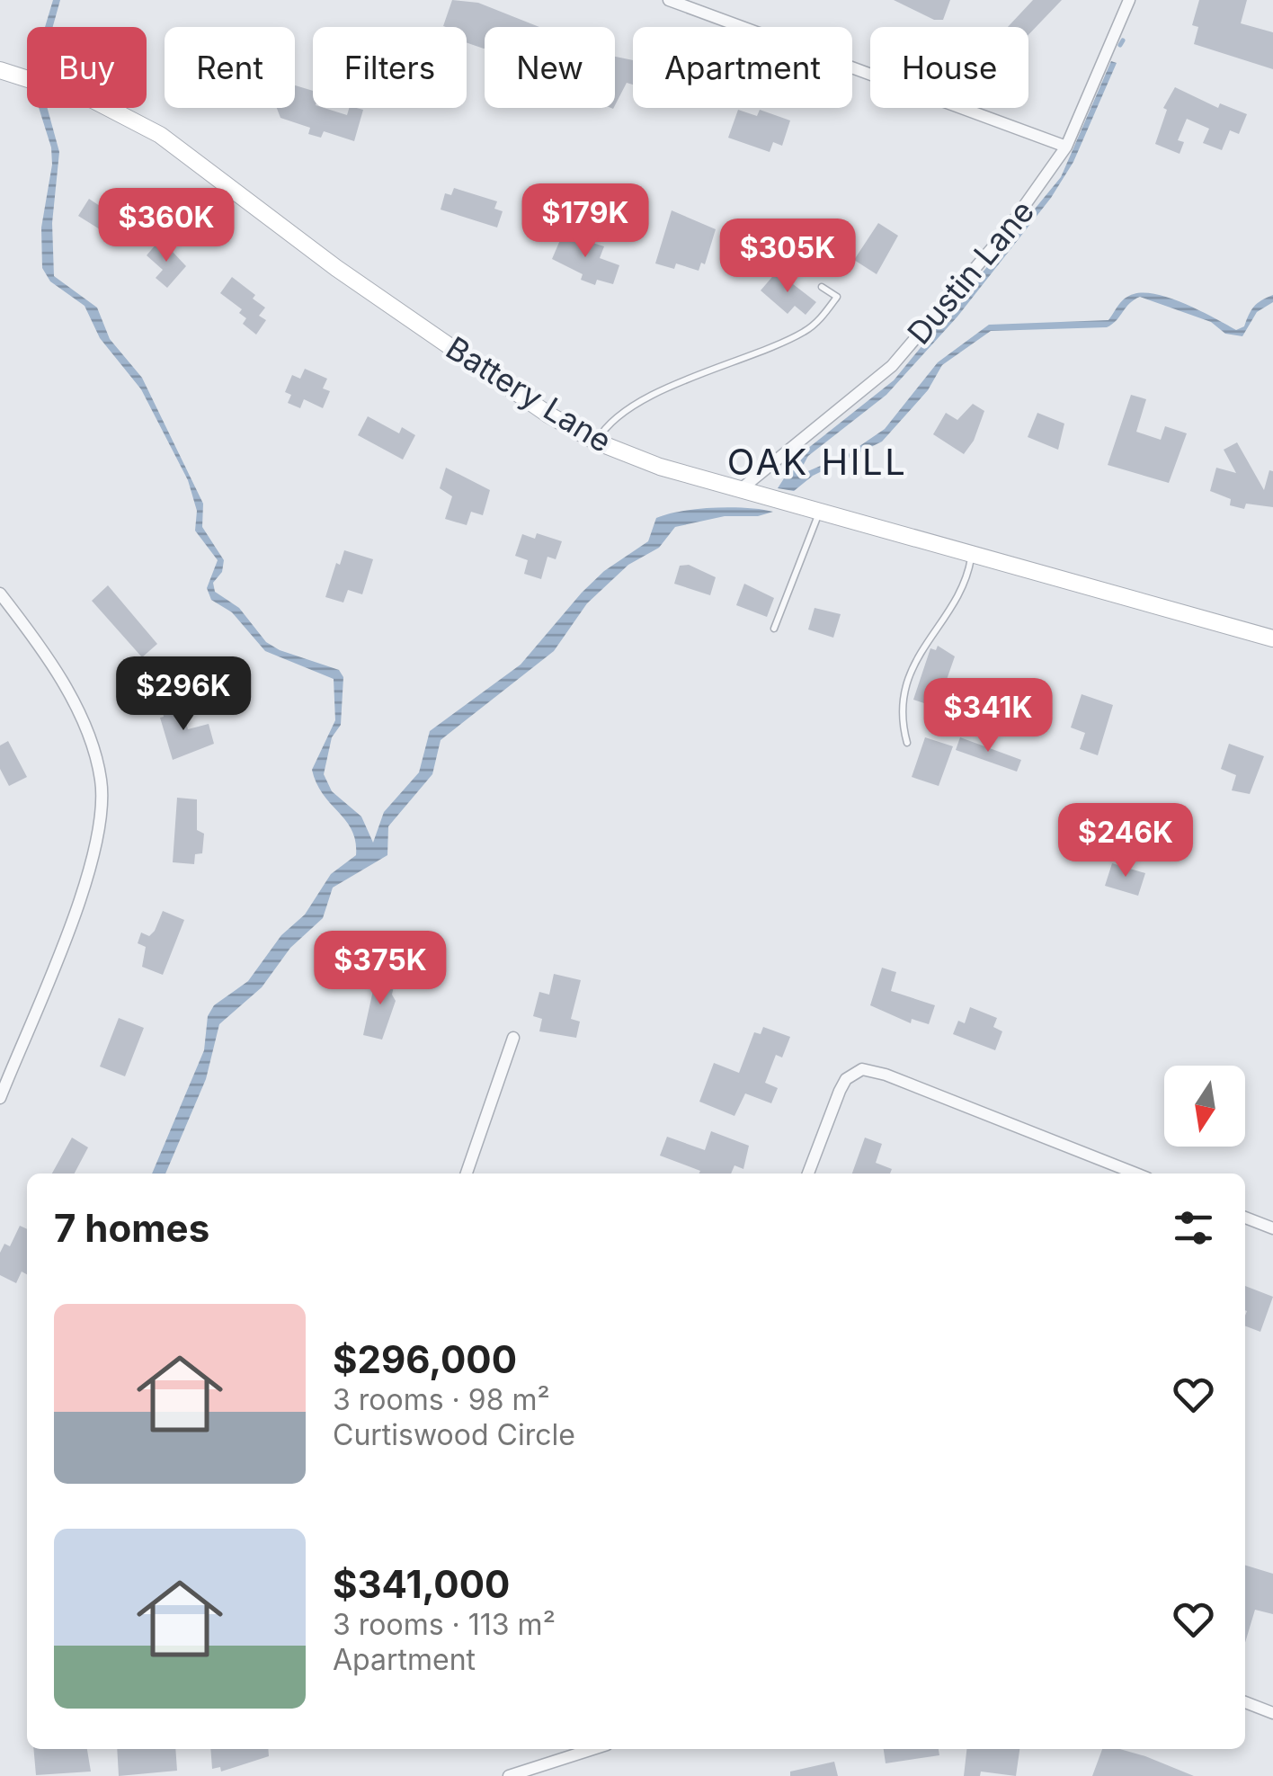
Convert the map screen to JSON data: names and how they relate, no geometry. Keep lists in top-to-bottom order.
{
  "streets": {
    "main road": ["Battery Lane"],
    "street": ["Dustin Lane"]
  },
  "crossings": [
    ["Dustin Lane", "Battery Lane"]
  ],
  "districts": ["OAK HILL"],
  "north": "bottom",
  "page": {
    "chip": [
      "Buy",
      "Rent",
      "Filters",
      "New",
      "Apartment",
      "House"
    ],
    "price": [
      "$179K",
      "$360K",
      "$305K",
      "$296K",
      "$341K",
      "$246K",
      "$375K"
    ],
    "heading": "7 homes",
    "list": [
      {
        "name": "$296,000",
        "note": "3 rooms · 98 m² · Curtiswood Circle"
      },
      {
        "name": "$341,000",
        "note": "3 rooms · 113 m² · Apartment"
      }
    ]
  }
}
